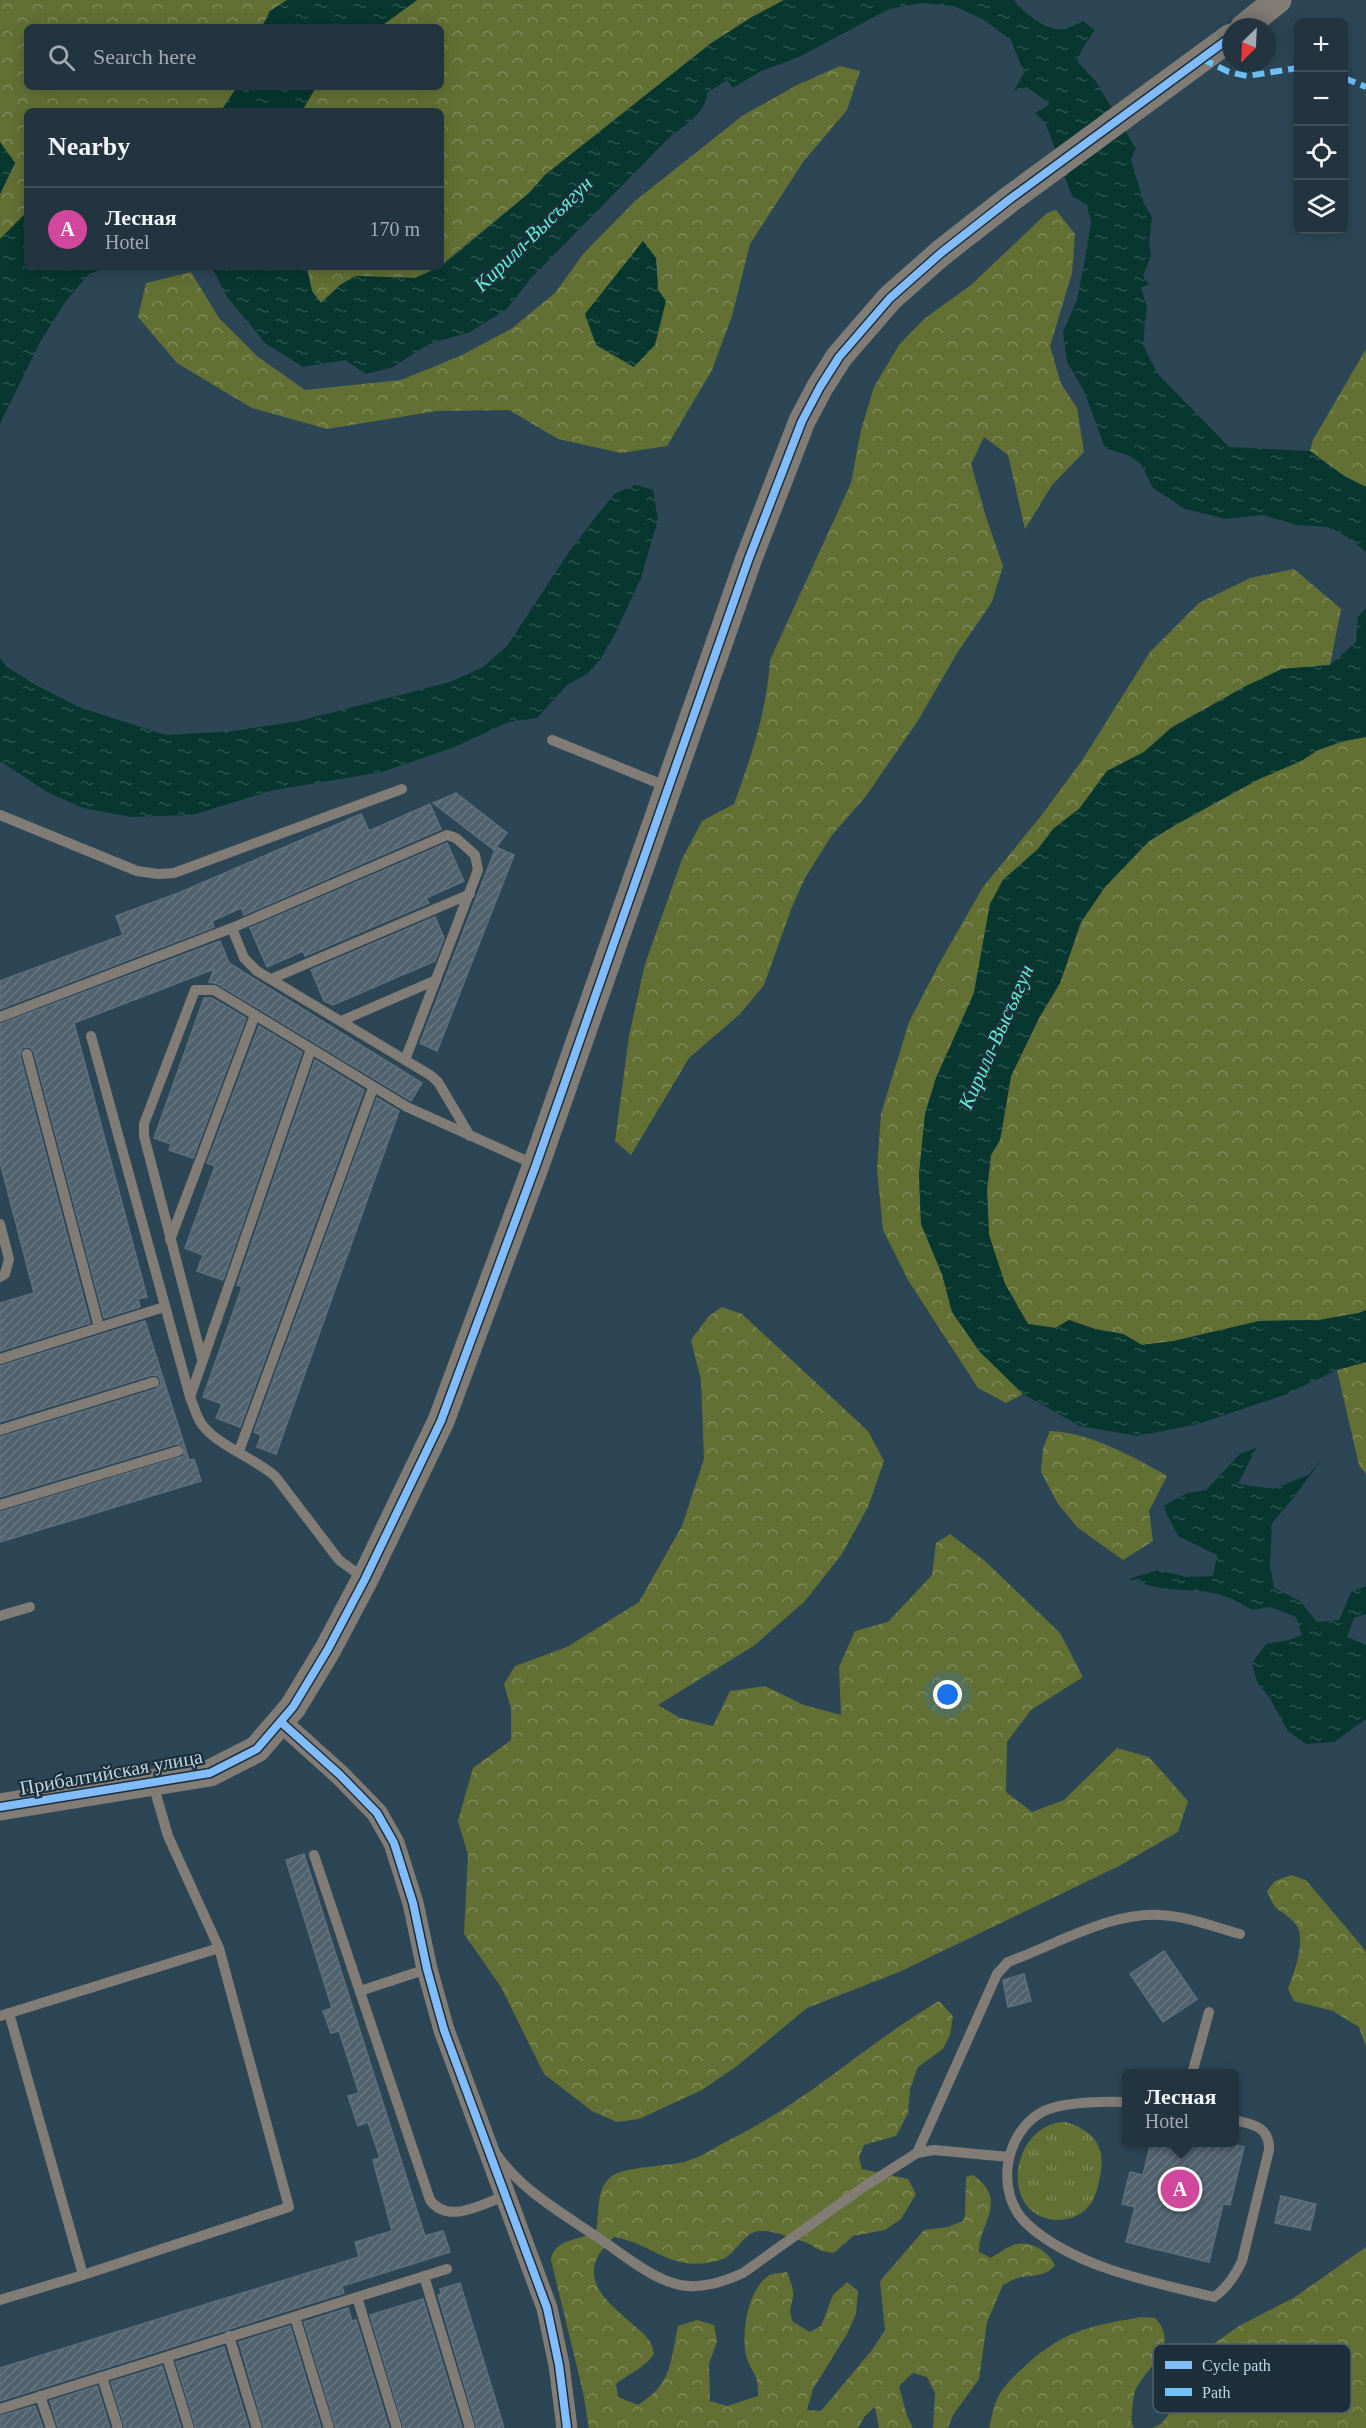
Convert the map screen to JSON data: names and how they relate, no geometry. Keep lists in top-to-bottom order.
{
  "streets": {
    "street": ["Прибалтийская улица"]
  },
  "water": ["Кирилл-Высъягун"],
  "legend": ["Cycle path", "Path"],
  "north": "bottom left",
  "page": {
    "map_buttons": ["+", "−"],
    "search": "Search here",
    "heading": "Nearby",
    "list": [
      {
        "mark": "A",
        "name": "Лесная",
        "note": "Hotel",
        "value": "170 m"
      }
    ],
    "popup": ["Лесная", "Hotel"],
    "pins": "A"
  }
}
